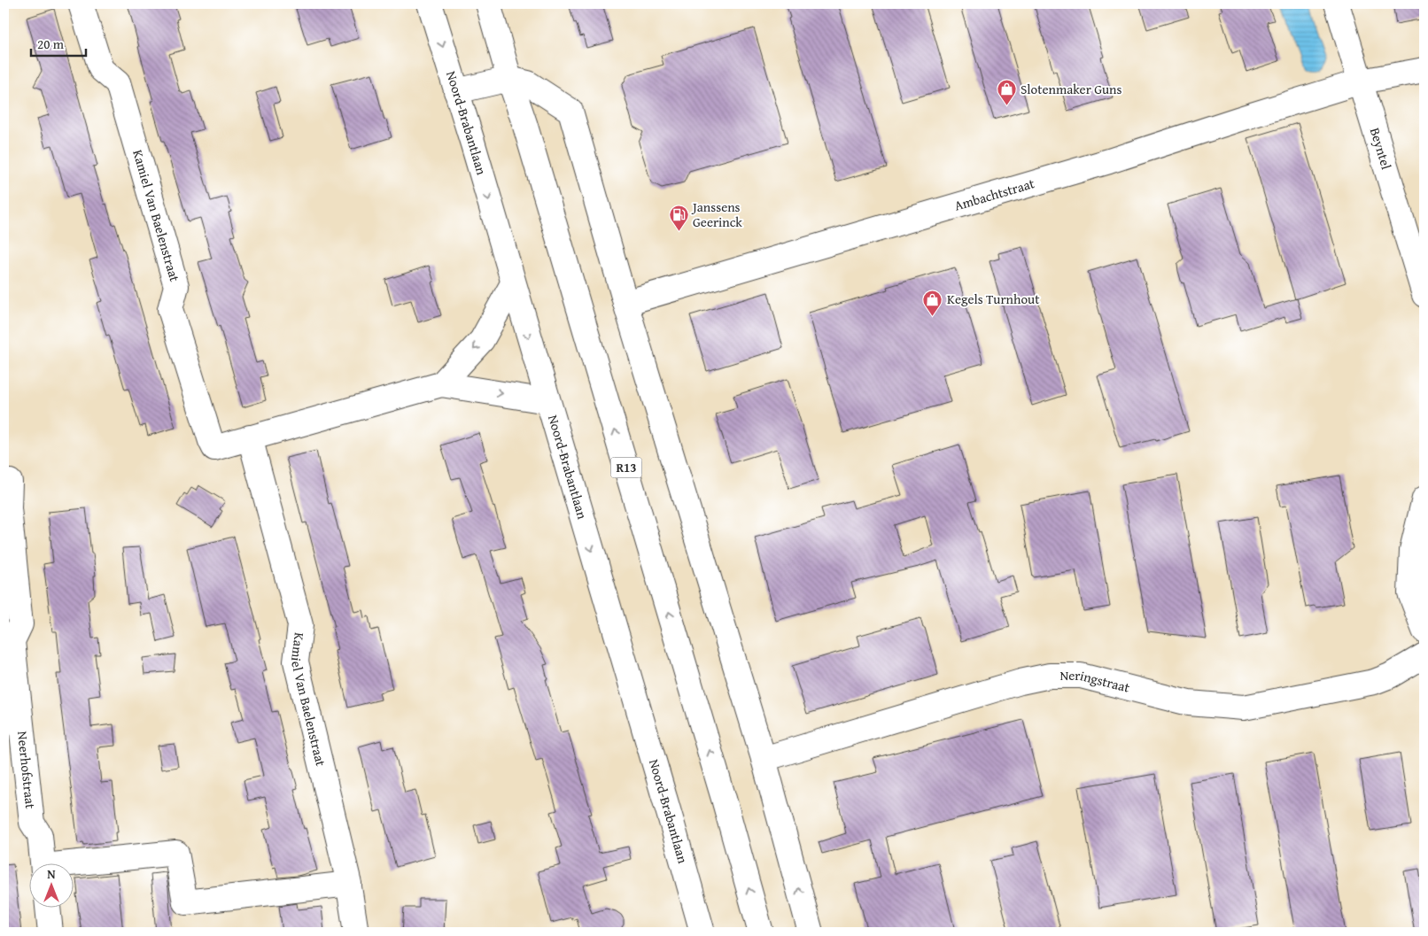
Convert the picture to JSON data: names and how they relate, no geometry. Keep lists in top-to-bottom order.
{
  "streets": {
    "street": [
      "Noord-Brabantlaan",
      "Beyntel",
      "Ambachtstraat",
      "Kamiel Van Baelenstraat",
      "R13",
      "Neringstraat",
      "Neerhofstraat"
    ]
  },
  "crossings": [
    ["Noord-Brabantlaan", "Kamiel Van Baelenstraat"],
    ["Beyntel", "Ambachtstraat"]
  ],
  "places": {
    "shop": ["Slotenmaker Guns", "Kegels Turnhout"],
    "fuel station": ["Janssens Geerinck"]
  },
  "scale_bar": "20 m",
  "north": "top"
}
